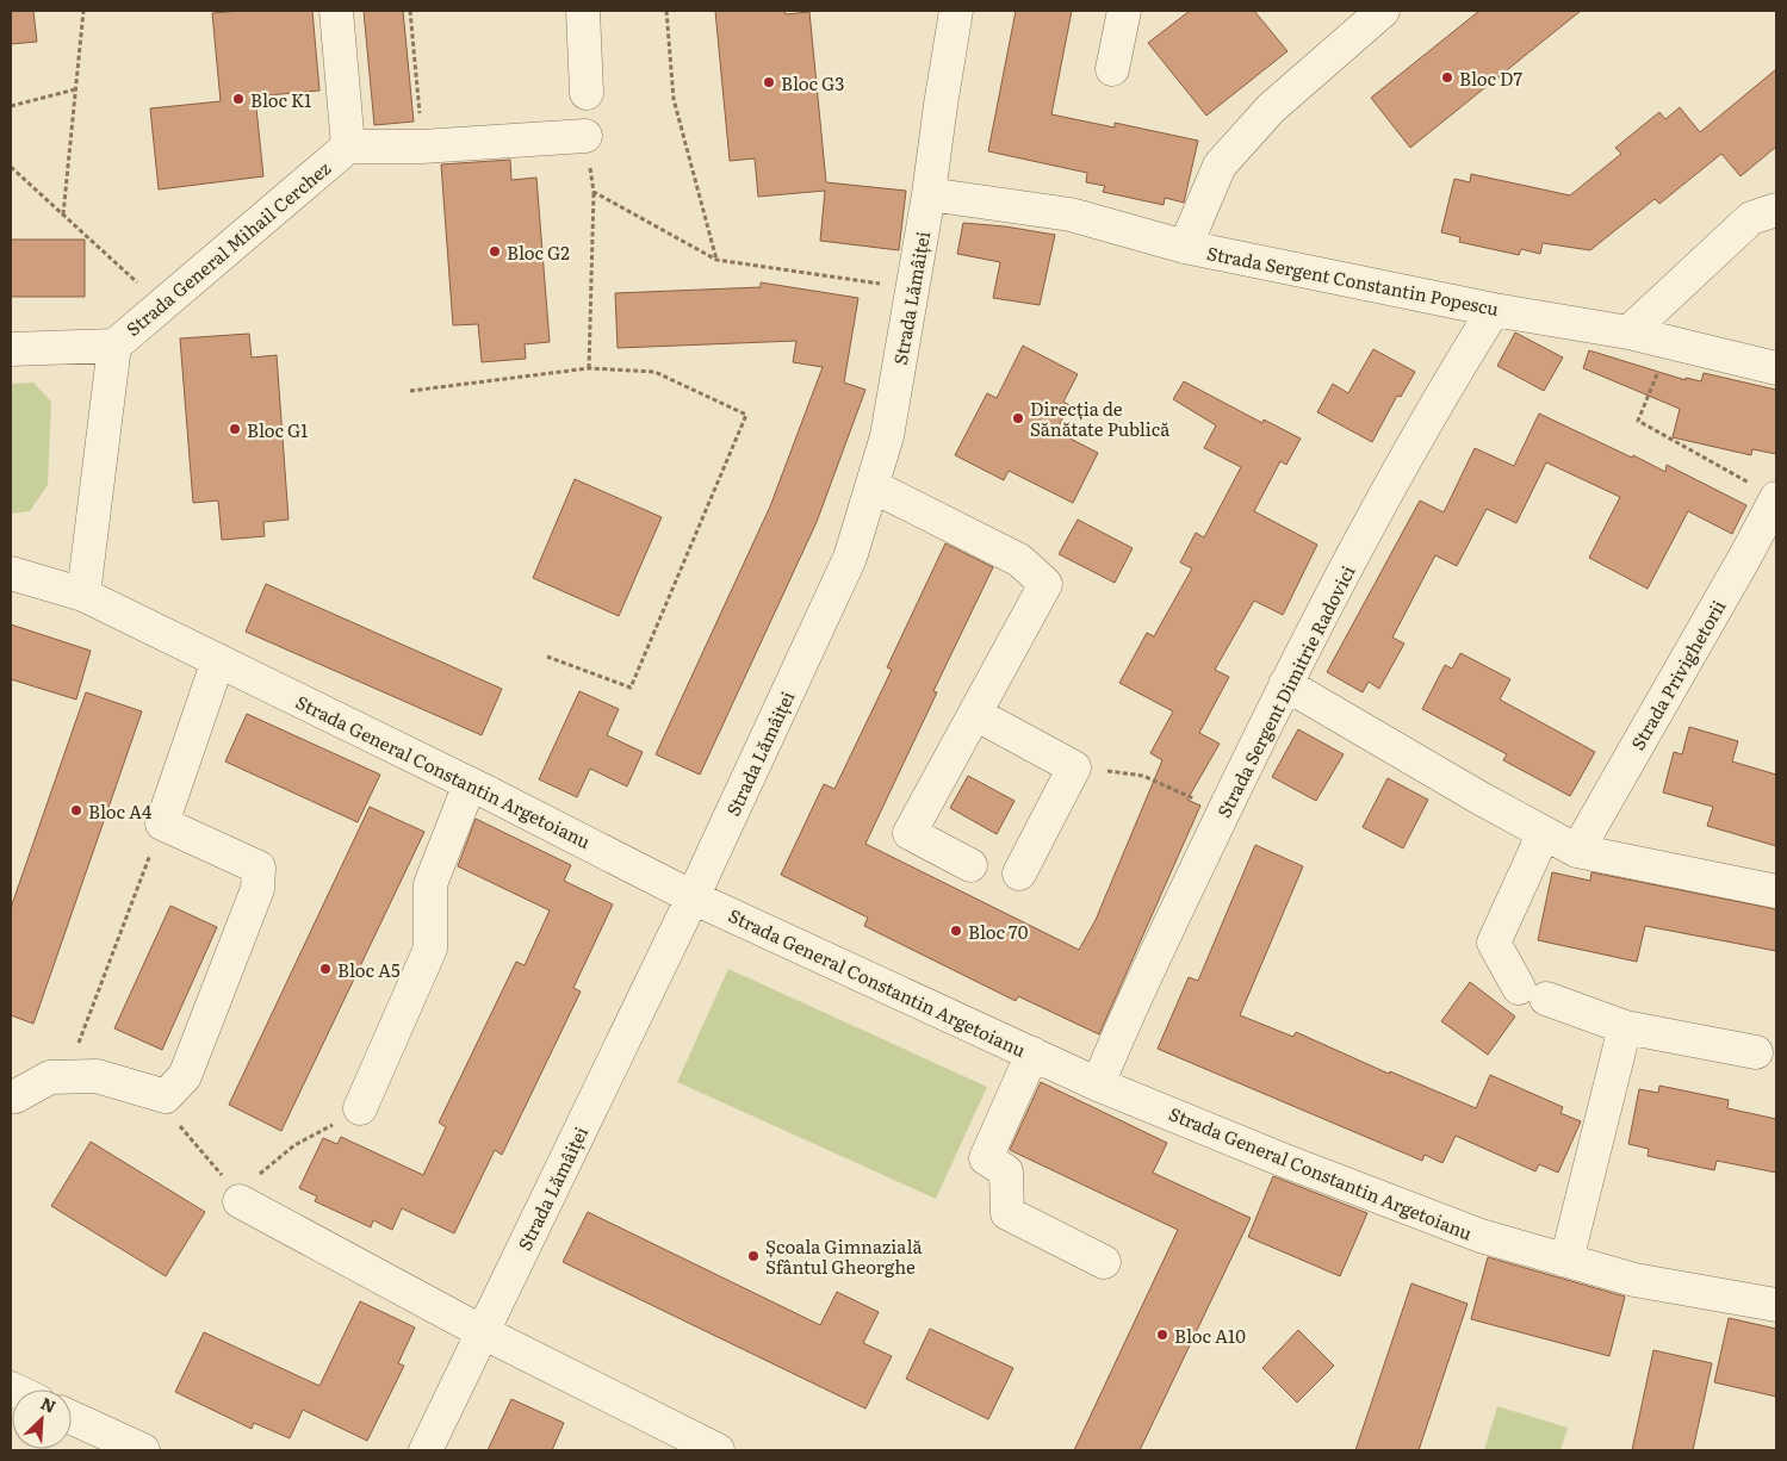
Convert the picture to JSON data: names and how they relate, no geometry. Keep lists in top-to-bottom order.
{
  "streets": {
    "street": [
      "Strada General Mihail Cerchez",
      "Strada Sergent Constantin Popescu",
      "Strada Lămâiței",
      "Strada Privighetorii",
      "Strada Sergent Dimitrie Radovici",
      "Strada General Constantin Argetoianu"
    ]
  },
  "crossings": [
    ["Strada General Mihail Cerchez", "Strada General Constantin Argetoianu"],
    ["Strada Sergent Constantin Popescu", "Strada Lămâiței"],
    ["Strada Sergent Constantin Popescu", "Strada Sergent Dimitrie Radovici"],
    ["Strada Lămâiței", "Strada General Constantin Argetoianu"],
    ["Strada Sergent Dimitrie Radovici", "Strada General Constantin Argetoianu"]
  ],
  "places": [
    "Bloc D7",
    "Bloc G3",
    "Bloc K1",
    "Bloc G2",
    "Direcția de Sănătate Publică",
    "Bloc G1",
    "Bloc A4",
    "Bloc 70",
    "Bloc A5",
    "Școala Gimnazială Sfântul Gheorghe",
    "Bloc A10"
  ],
  "north": "top right"
}
